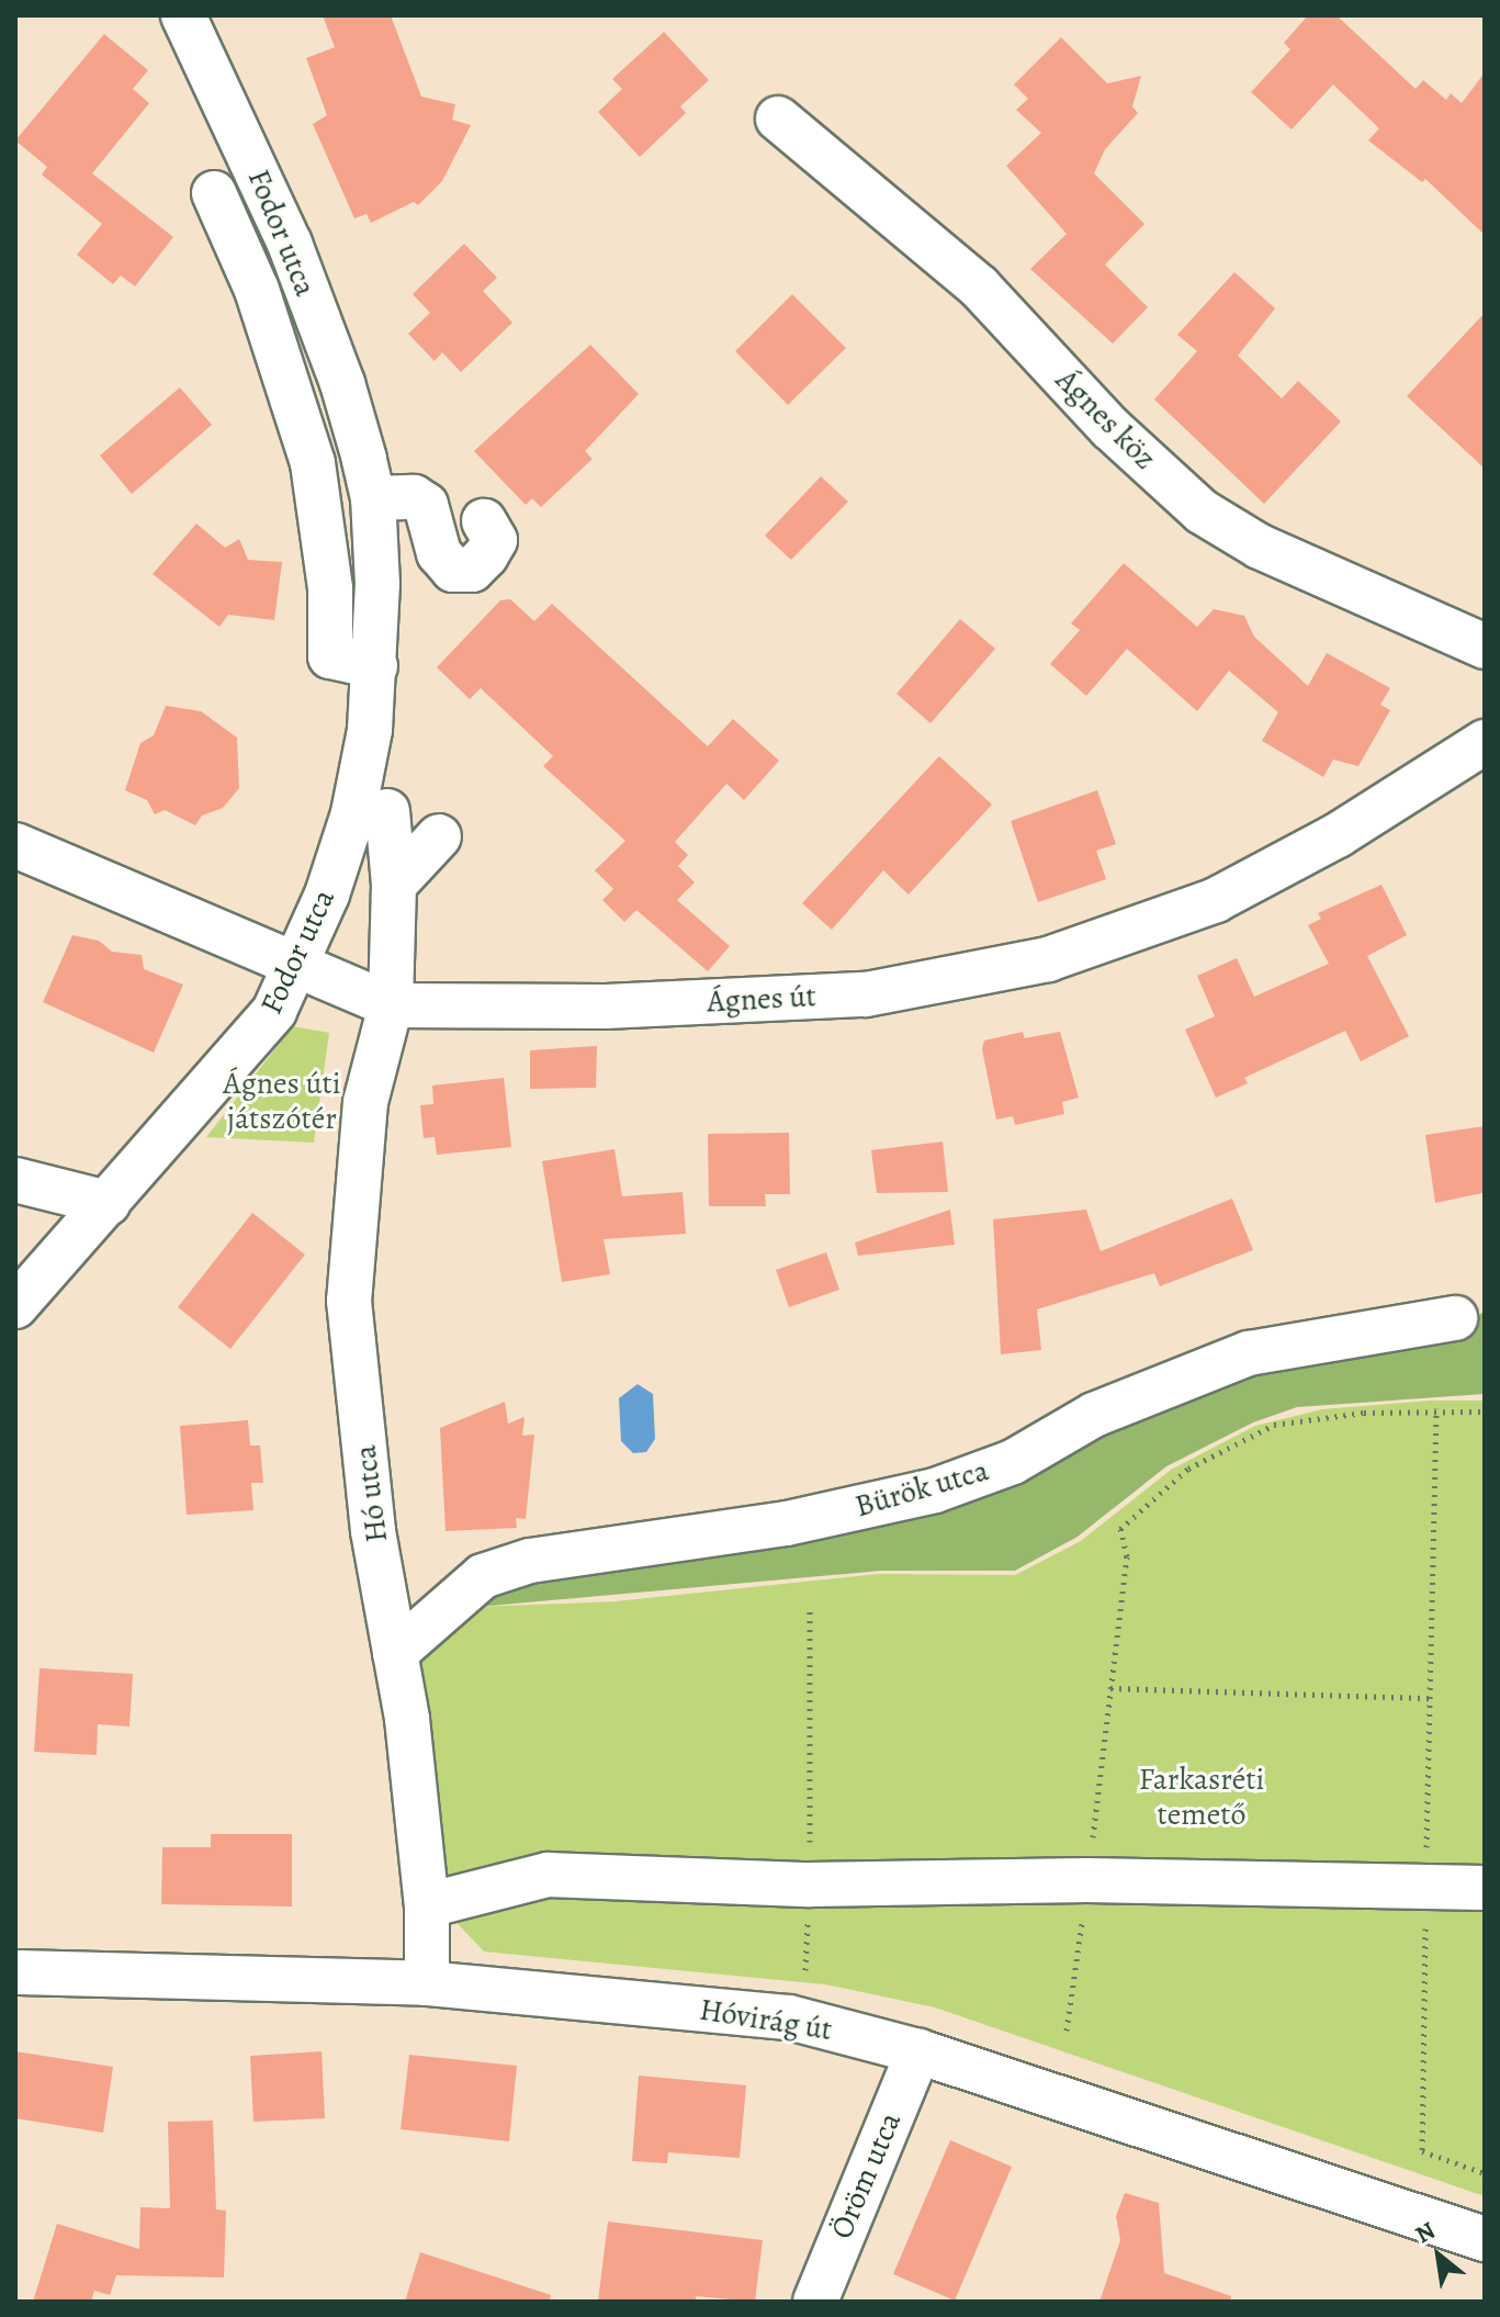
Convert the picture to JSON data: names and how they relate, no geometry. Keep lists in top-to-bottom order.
{
  "streets": {
    "street": [
      "Fodor utca",
      "Ágnes köz",
      "Ágnes út",
      "Bürök utca",
      "Hó utca",
      "Hóvirág út",
      "Öröm utca"
    ]
  },
  "crossings": [
    ["Fodor utca", "Ágnes út"],
    ["Ágnes út", "Hó utca"],
    ["Bürök utca", "Hó utca"],
    ["Hó utca", "Hóvirág út"],
    ["Hóvirág út", "Öröm utca"]
  ],
  "parks": ["Ágnes úti játszótér", "Farkasréti temető"],
  "north": "top left"
}
